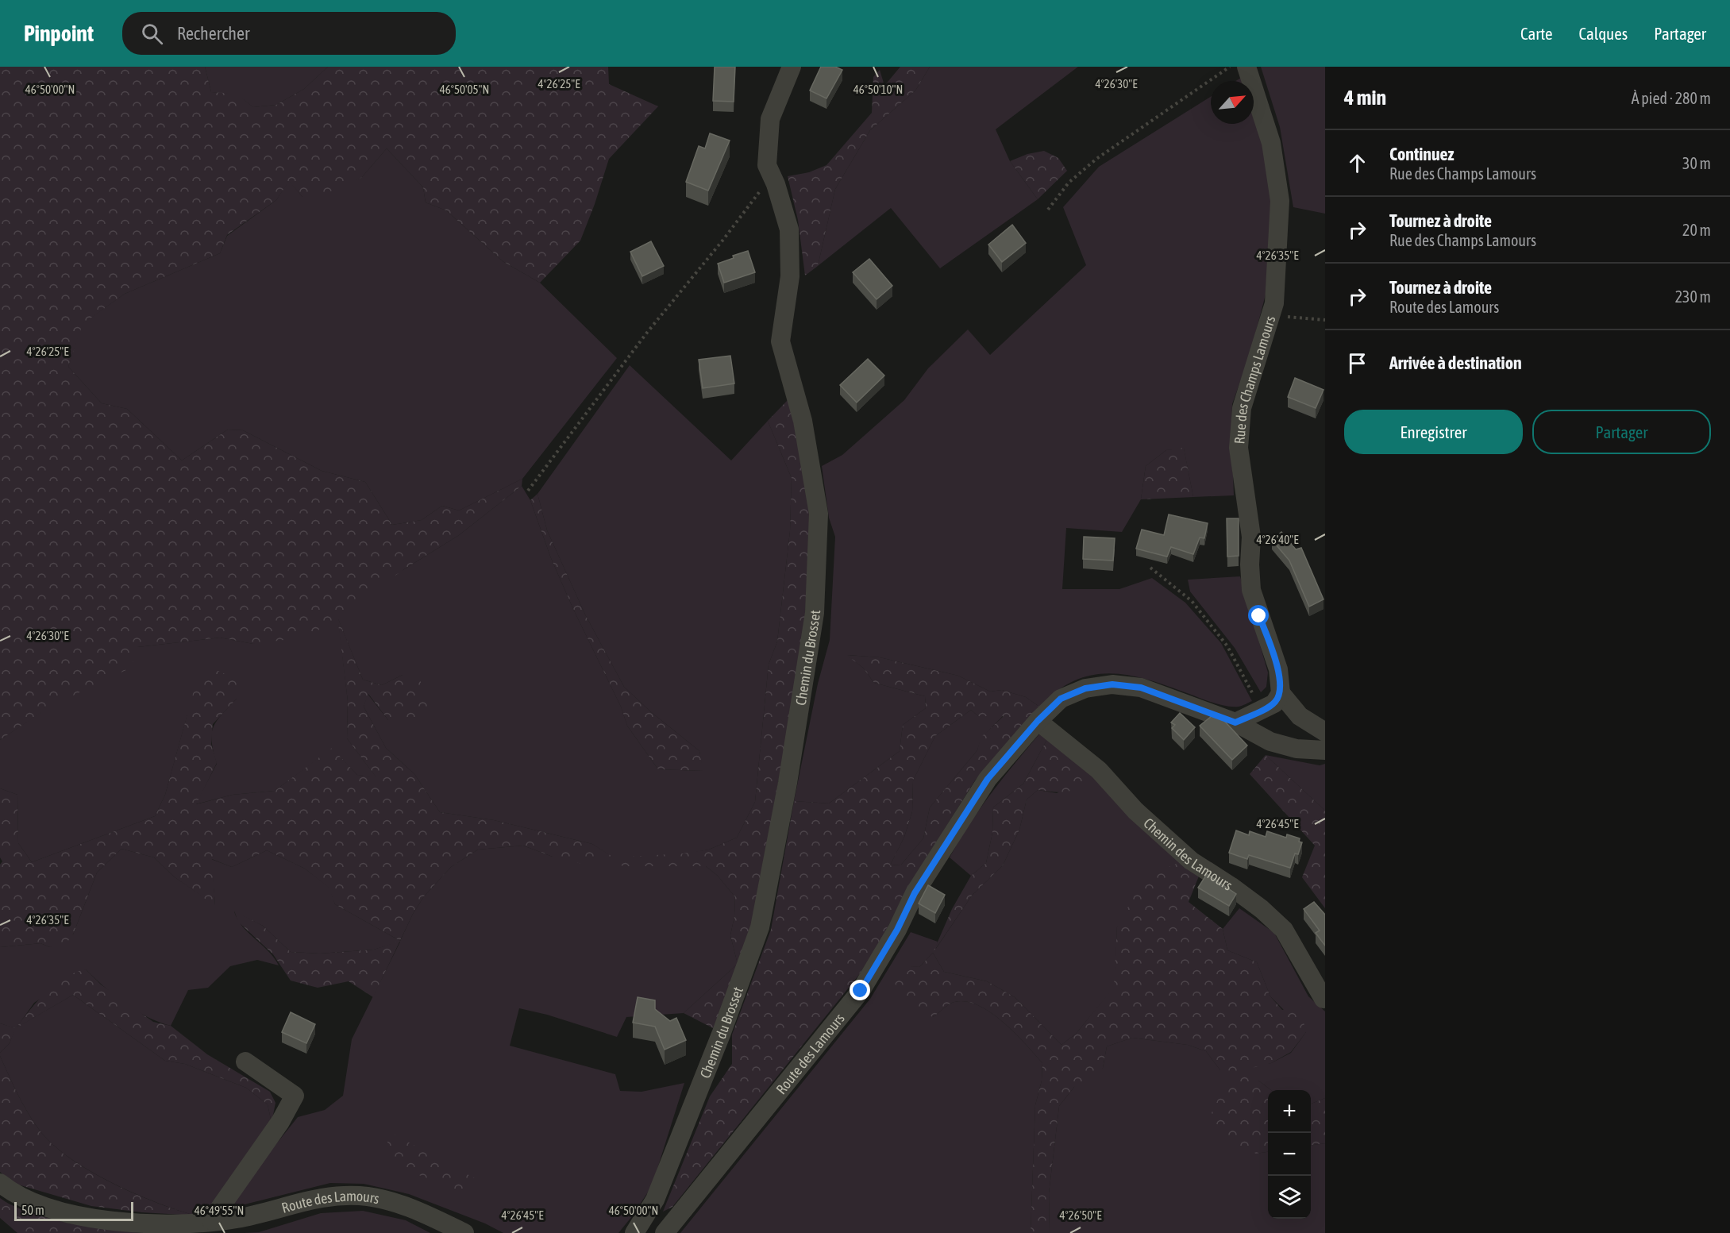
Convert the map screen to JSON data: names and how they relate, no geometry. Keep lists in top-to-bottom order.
{
  "streets": {
    "street": [
      "Rue des Champs Lamours",
      "Chemin du Brosset",
      "Chemin des Lamours",
      "Route des Lamours"
    ]
  },
  "crossings": [
    ["Chemin des Lamours", "Route des Lamours"]
  ],
  "scale_bar": "50 m",
  "north": "top right",
  "page": {
    "header": "Pinpoint",
    "search": "Rechercher",
    "nav": ["Carte", "Calques", "Partager"],
    "heading": ["4 min", "À pied · 280 m"],
    "list": [
      ["Continuez", "Rue des Champs Lamours", "30 m"],
      ["Tournez à droite", "Rue des Champs Lamours", "20 m"],
      ["Tournez à droite", "Route des Lamours", "230 m"],
      "Arrivée à destination"
    ],
    "buttons": ["Enregistrer", "Partager"],
    "map_buttons": ["+", "−"],
    "scale": "50 m"
  },
  "coordinates": [
    "4°26'30\"E",
    "4°26'25\"E",
    "46°50'00\"N",
    "46°50'05\"N",
    "46°50'10\"N",
    "4°26'35\"E",
    "4°26'40\"E",
    "4°26'45\"E",
    "46°49'55\"N",
    "4°26'50\"E"
  ]
}
